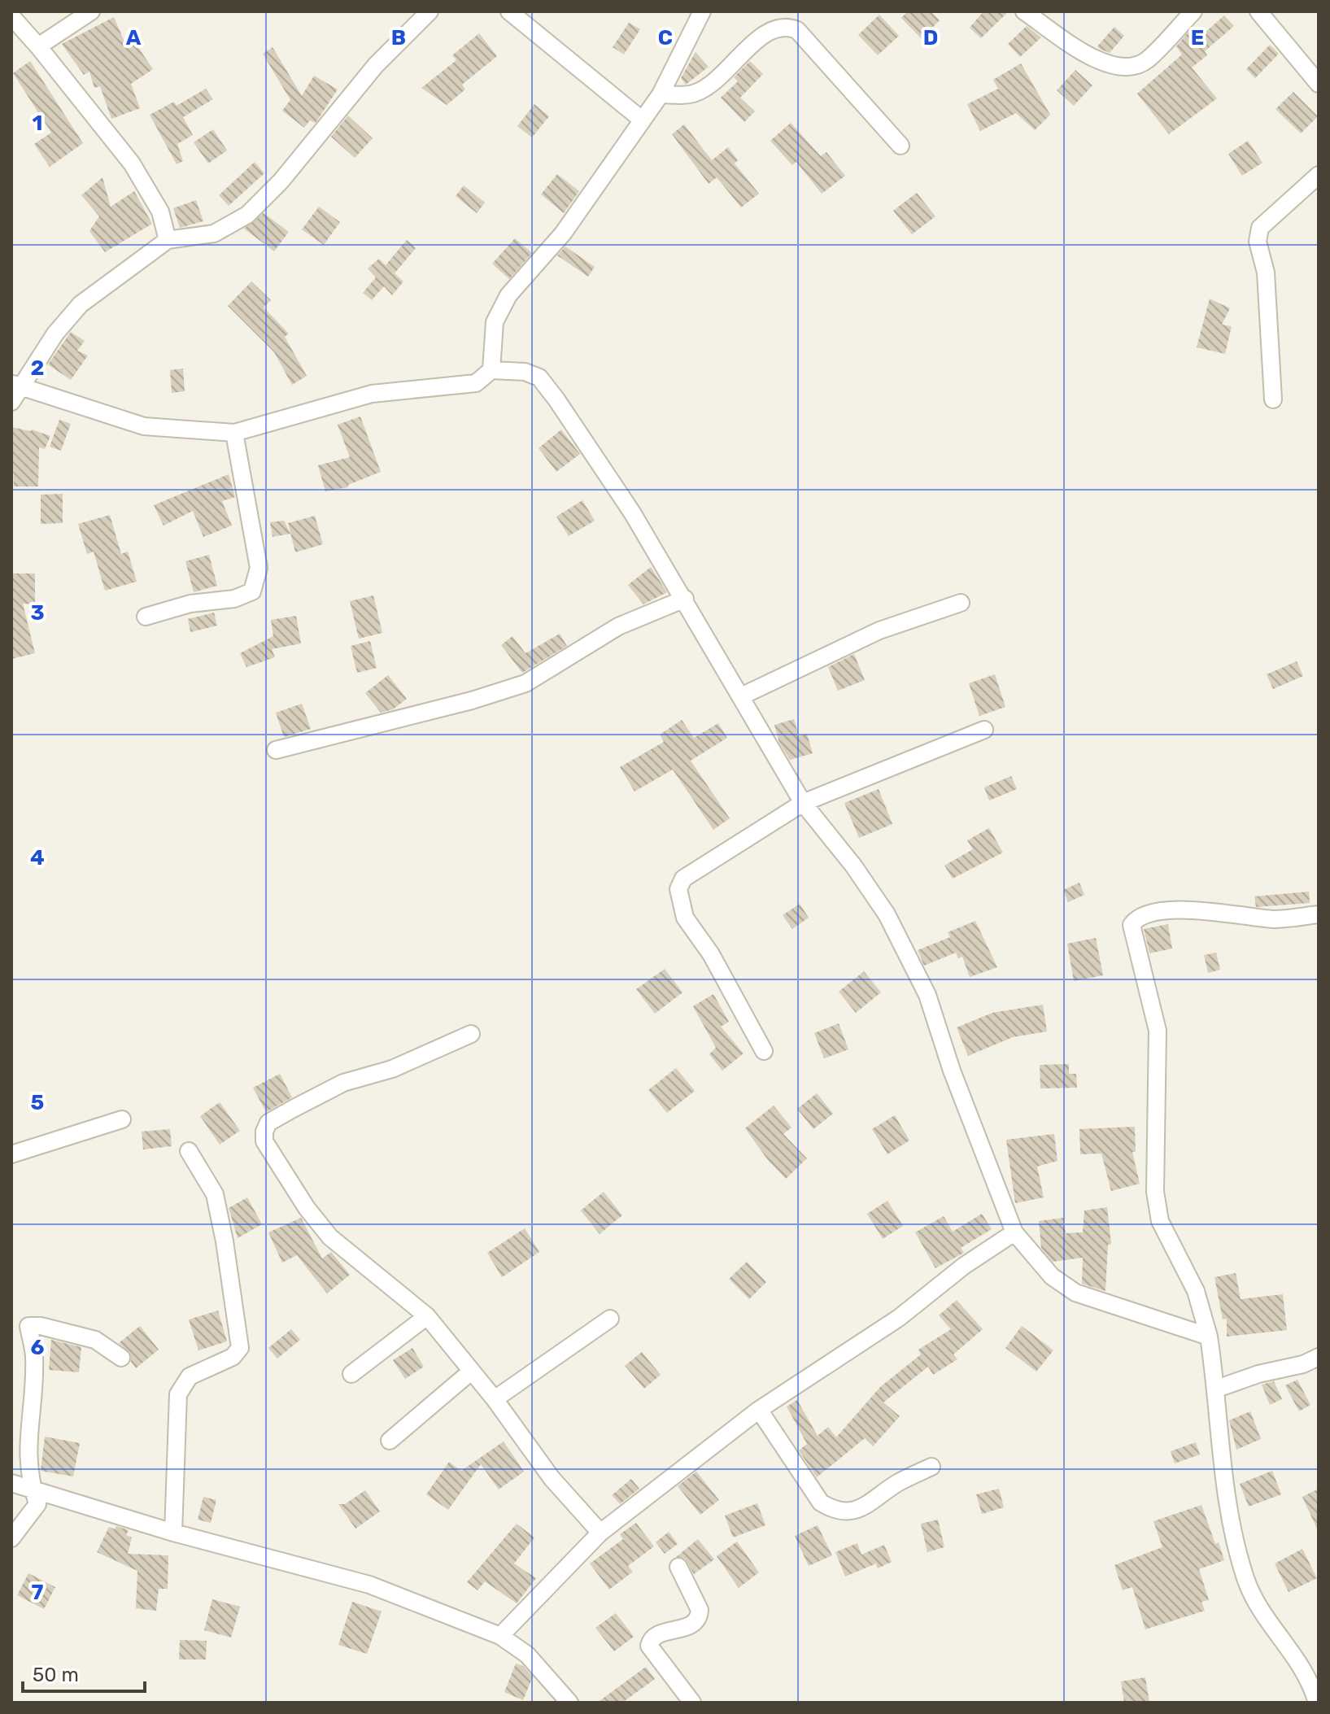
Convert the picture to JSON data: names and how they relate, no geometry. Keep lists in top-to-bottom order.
{
  "scale_bar": "50 m",
  "grid": {
    "columns": [
      "A",
      "B",
      "C",
      "D",
      "E"
    ],
    "rows": [
      "1",
      "2",
      "3",
      "4",
      "5",
      "6",
      "7"
    ]
  }
}
